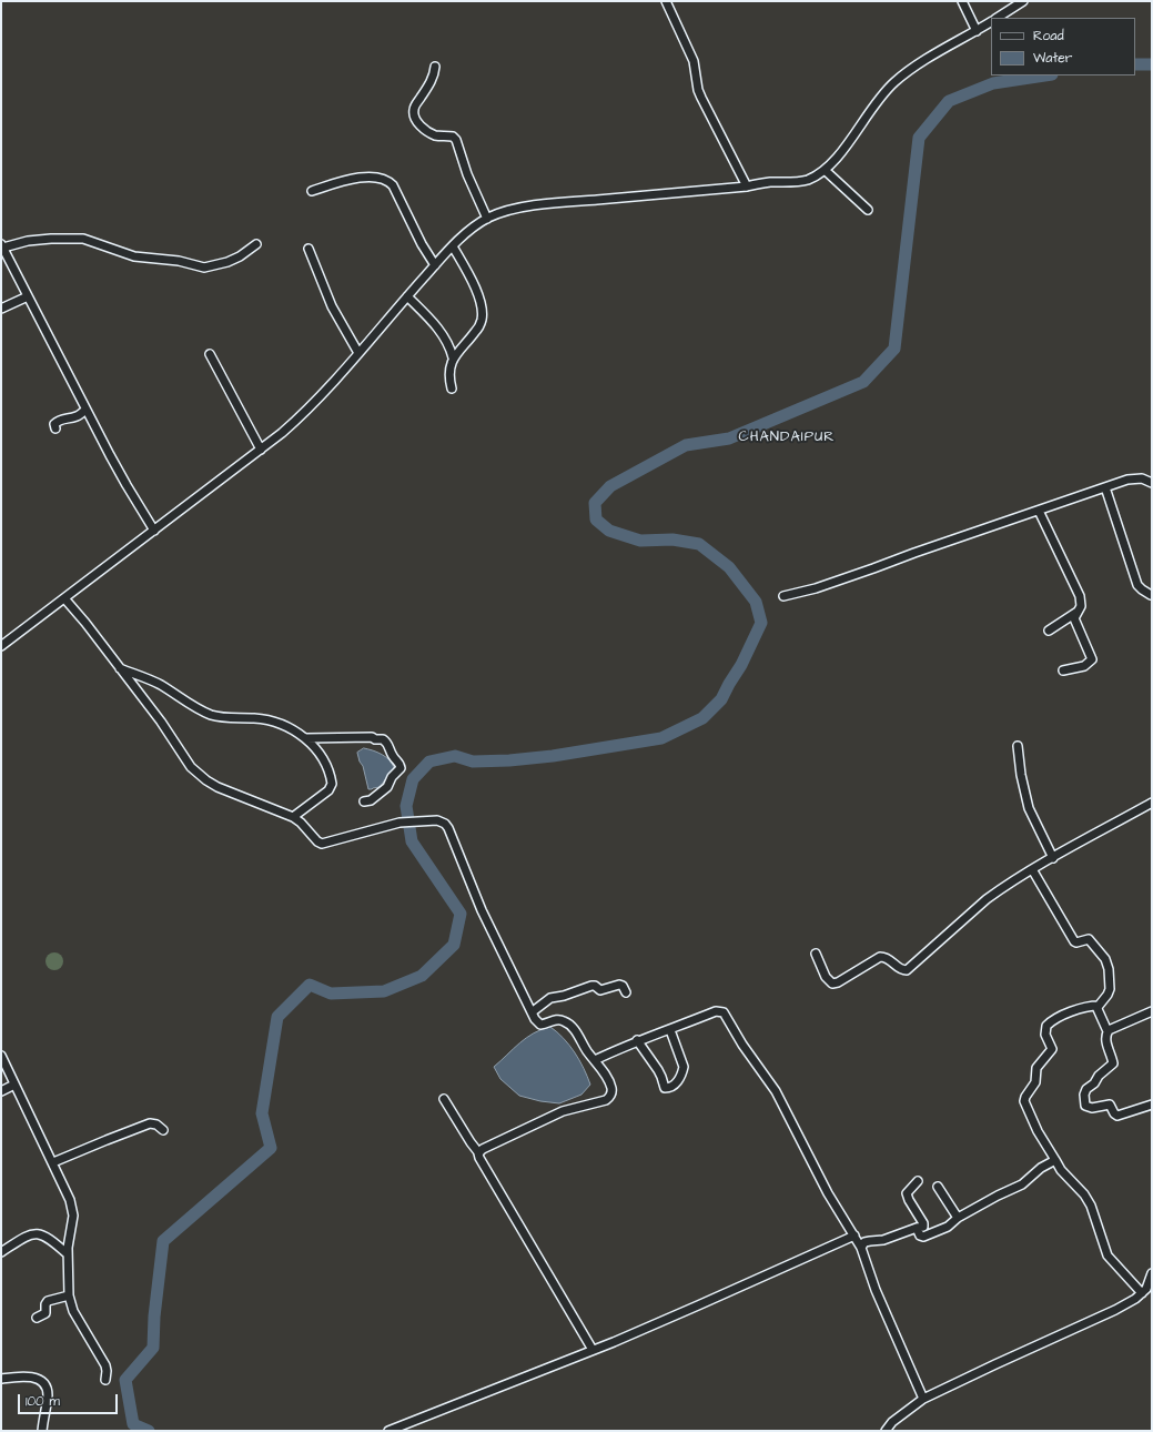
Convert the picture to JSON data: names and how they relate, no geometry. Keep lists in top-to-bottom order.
{
  "districts": ["CHANDAIPUR"],
  "legend": ["Road", "Water"],
  "scale_bar": "100 m"
}
